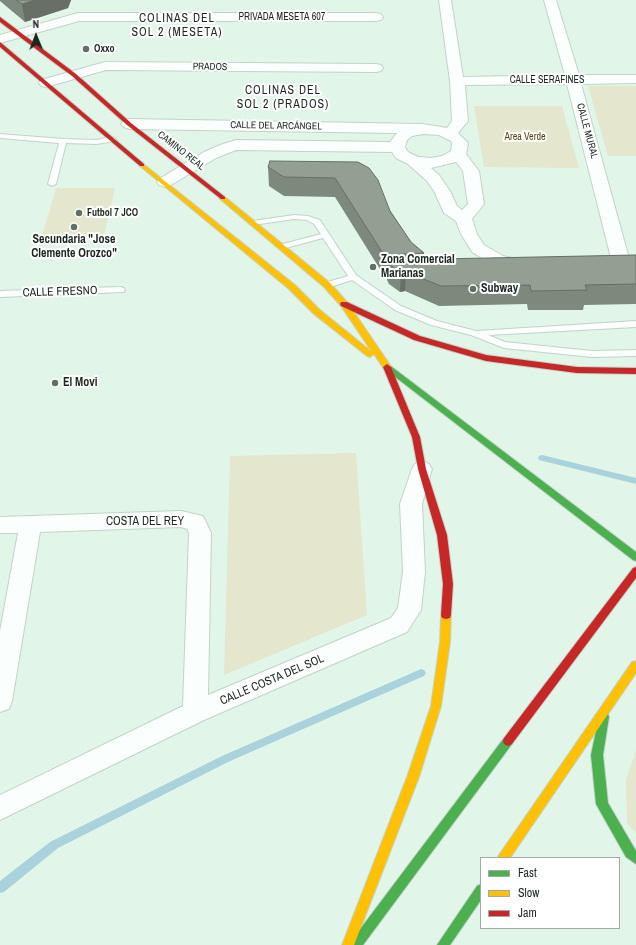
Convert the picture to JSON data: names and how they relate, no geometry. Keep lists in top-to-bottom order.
{
  "streets": {
    "main road": ["CAMINO REAL"],
    "street": [
      "PRIVADA MESETA 607",
      "PRADOS",
      "CALLE SERAFINES",
      "CALLE DEL ARCÁNGEL",
      "CALLE MURAL",
      "COSTA DEL REY",
      "CALLE COSTA DEL SOL"
    ],
    "lane": ["CALLE FRESNO"]
  },
  "crossings": [
    ["PRIVADA MESETA 607", "CAMINO REAL"],
    ["PRADOS", "CAMINO REAL"],
    ["CALLE SERAFINES", "CALLE MURAL"],
    ["CALLE DEL ARCÁNGEL", "CAMINO REAL"],
    ["COSTA DEL REY", "CALLE COSTA DEL SOL"]
  ],
  "districts": ["COLINAS DEL SOL 2 (MESETA)", "COLINAS DEL SOL 2 (PRADOS)"],
  "parks": ["Area Verde"],
  "places": [
    "Oxxo",
    "Futbol 7 JCO",
    "Secundaria \"Jose Clemente Orozco\"",
    "Zona Comercial Marianas",
    "Subway",
    "El Movi"
  ],
  "legend": ["Fast", "Slow", "Jam"],
  "north": "top"
}
